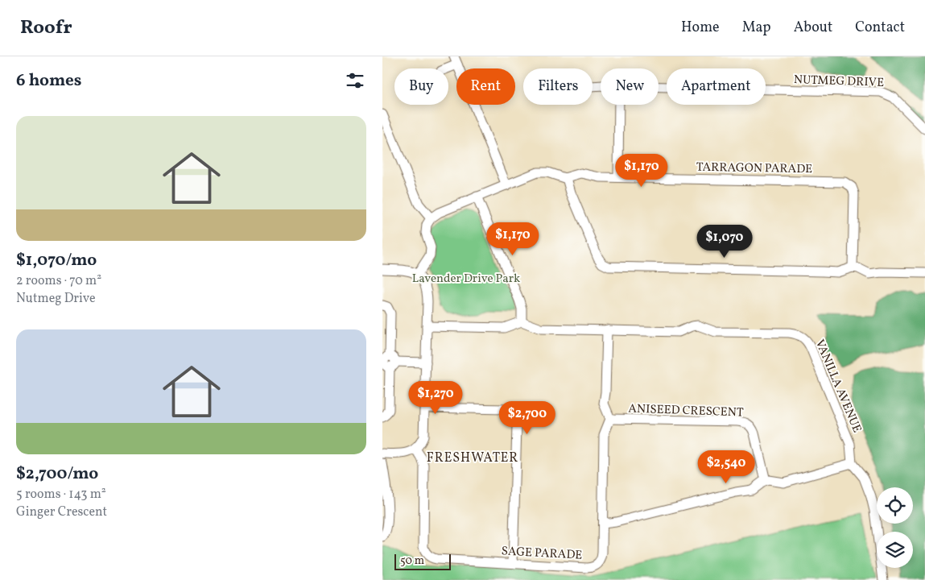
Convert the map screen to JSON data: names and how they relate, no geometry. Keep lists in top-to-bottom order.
{
  "streets": {
    "street": [
      "NUTMEG DRIVE",
      "TARRAGON PARADE",
      "VANILLA AVENUE",
      "ANISEED CRESCENT",
      "SAGE PARADE"
    ]
  },
  "crossings": [
    ["ANISEED CRESCENT", "SAGE PARADE"]
  ],
  "districts": ["FRESHWATER"],
  "parks": ["Lavender Drive Park"],
  "scale_bar": "50 m",
  "page": {
    "header": "Roofr",
    "nav": [
      "Home",
      "Map",
      "About",
      "Contact"
    ],
    "heading": "6 homes",
    "chip": [
      "Buy",
      "Rent",
      "Filters",
      "New",
      "Apartment"
    ],
    "list": [
      {
        "name": "$1,070/mo",
        "note": "2 rooms · 70 m² · Nutmeg Drive"
      },
      {
        "name": "$2,700/mo",
        "note": "5 rooms · 143 m² · Ginger Crescent"
      }
    ],
    "price": [
      "$1,170",
      "$1,170",
      "$1,070",
      "$1,270",
      "$2,700",
      "$2,540"
    ],
    "scale": "50 m"
  }
}
